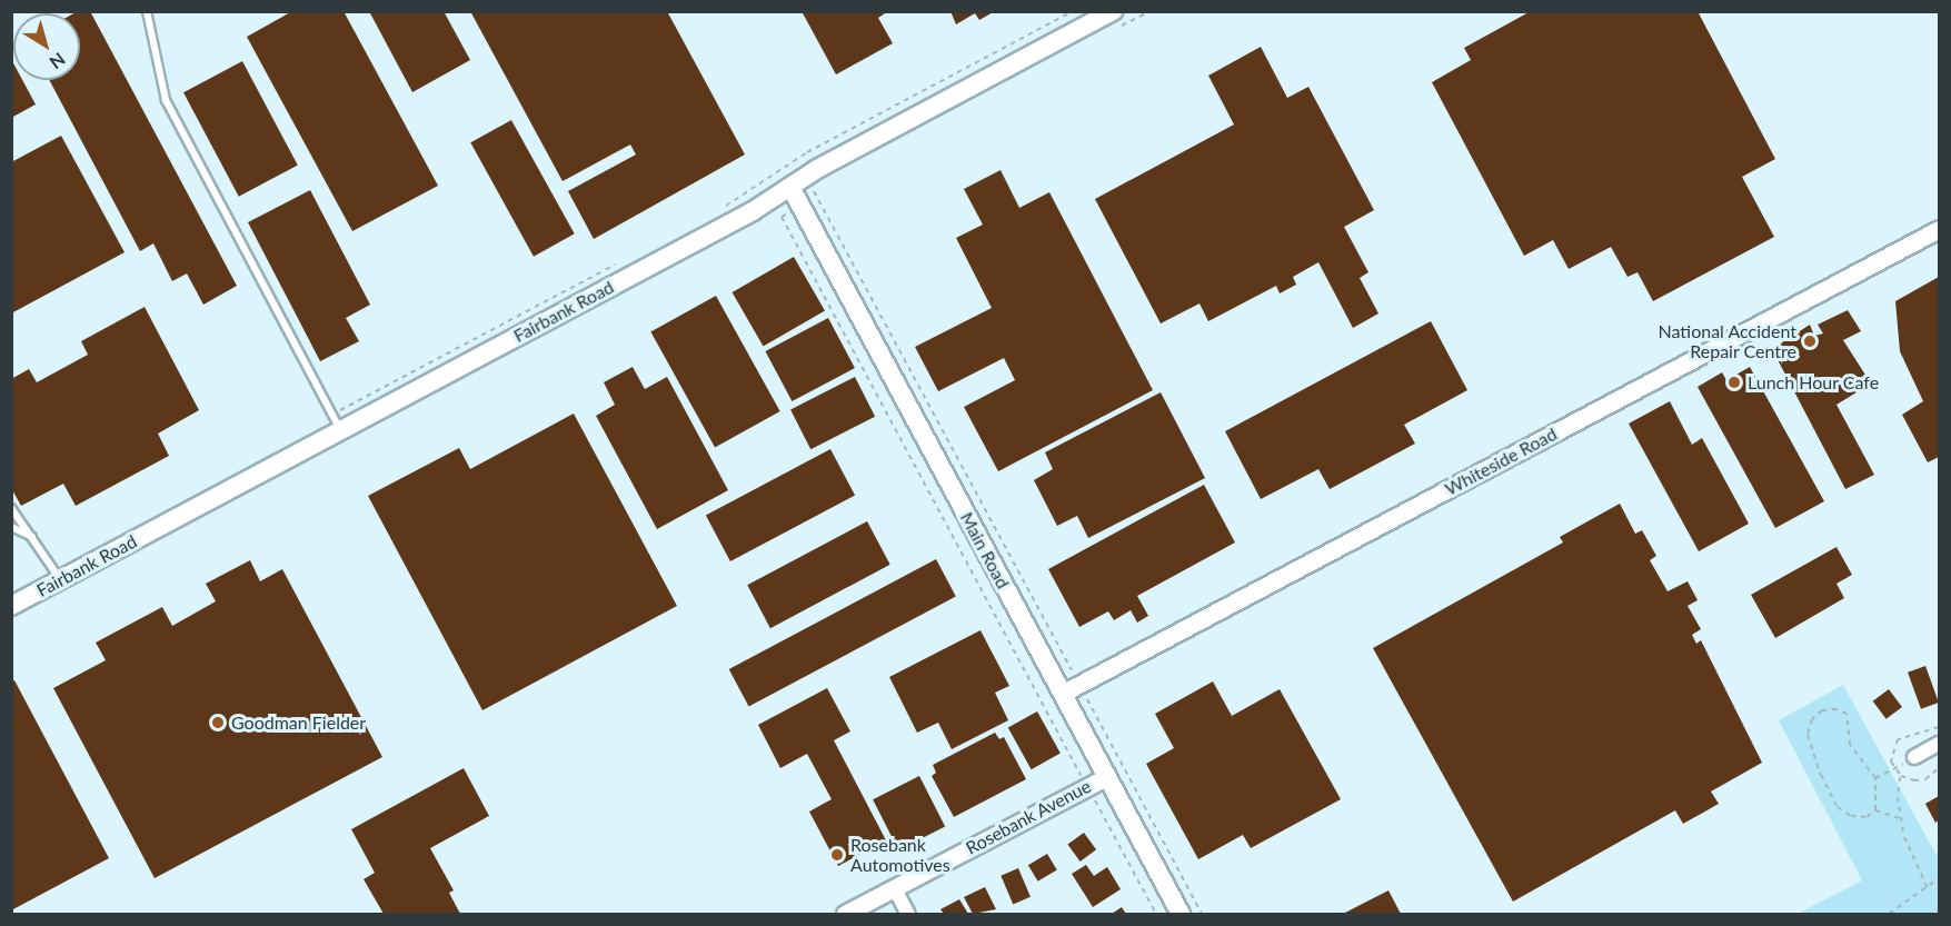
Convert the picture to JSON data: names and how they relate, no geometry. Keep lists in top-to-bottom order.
{
  "streets": {
    "main road": ["Fairbank Road", "Main Road"],
    "street": ["Whiteside Road", "Rosebank Avenue"]
  },
  "crossings": [
    ["Fairbank Road", "Main Road"],
    ["Whiteside Road", "Main Road"],
    ["Main Road", "Rosebank Avenue"]
  ],
  "places": [
    "National Accident Repair Centre",
    "Lunch Hour Cafe",
    "Goodman Fielder",
    "Rosebank Automotives"
  ],
  "north": "bottom right"
}
